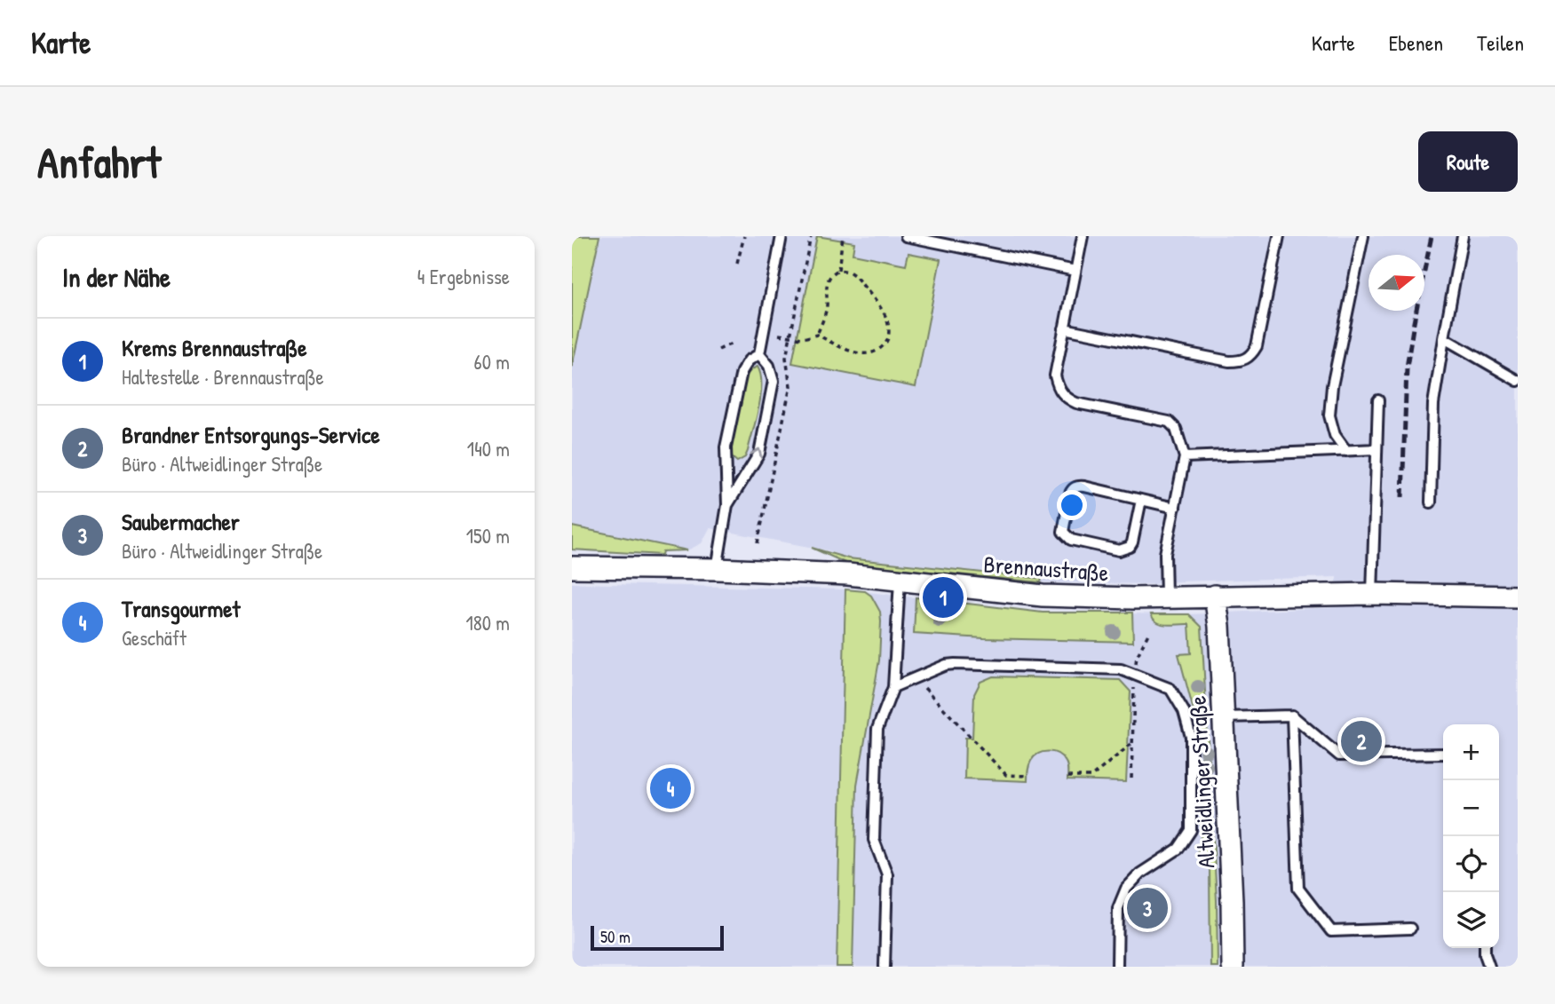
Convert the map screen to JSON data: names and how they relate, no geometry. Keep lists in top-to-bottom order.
{
  "streets": {
    "street": ["Brennaustraße", "Altweidlinger Straße"]
  },
  "crossings": [
    ["Brennaustraße", "Altweidlinger Straße"]
  ],
  "scale_bar": "50 m",
  "north": "right",
  "page": {
    "header": "Karte",
    "nav": ["Karte", "Ebenen", "Teilen"],
    "buttons": "Route",
    "title": "Anfahrt",
    "heading": ["In der Nähe", "4 Ergebnisse"],
    "list": [
      {
        "mark": "1",
        "name": "Krems Brennaustraße",
        "note": "Haltestelle · Brennaustraße",
        "value": "60 m"
      },
      {
        "mark": "2",
        "name": "Brandner Entsorgungs-Service",
        "note": "Büro · Altweidlinger Straße",
        "value": "140 m"
      },
      {
        "mark": "3",
        "name": "Saubermacher",
        "note": "Büro · Altweidlinger Straße",
        "value": "150 m"
      },
      {
        "mark": "4",
        "name": "Transgourmet",
        "note": "Geschäft",
        "value": "180 m"
      }
    ],
    "pins": [
      "1",
      "2",
      "4",
      "3"
    ],
    "map_buttons": ["+", "−"],
    "scale": "50 m"
  }
}
